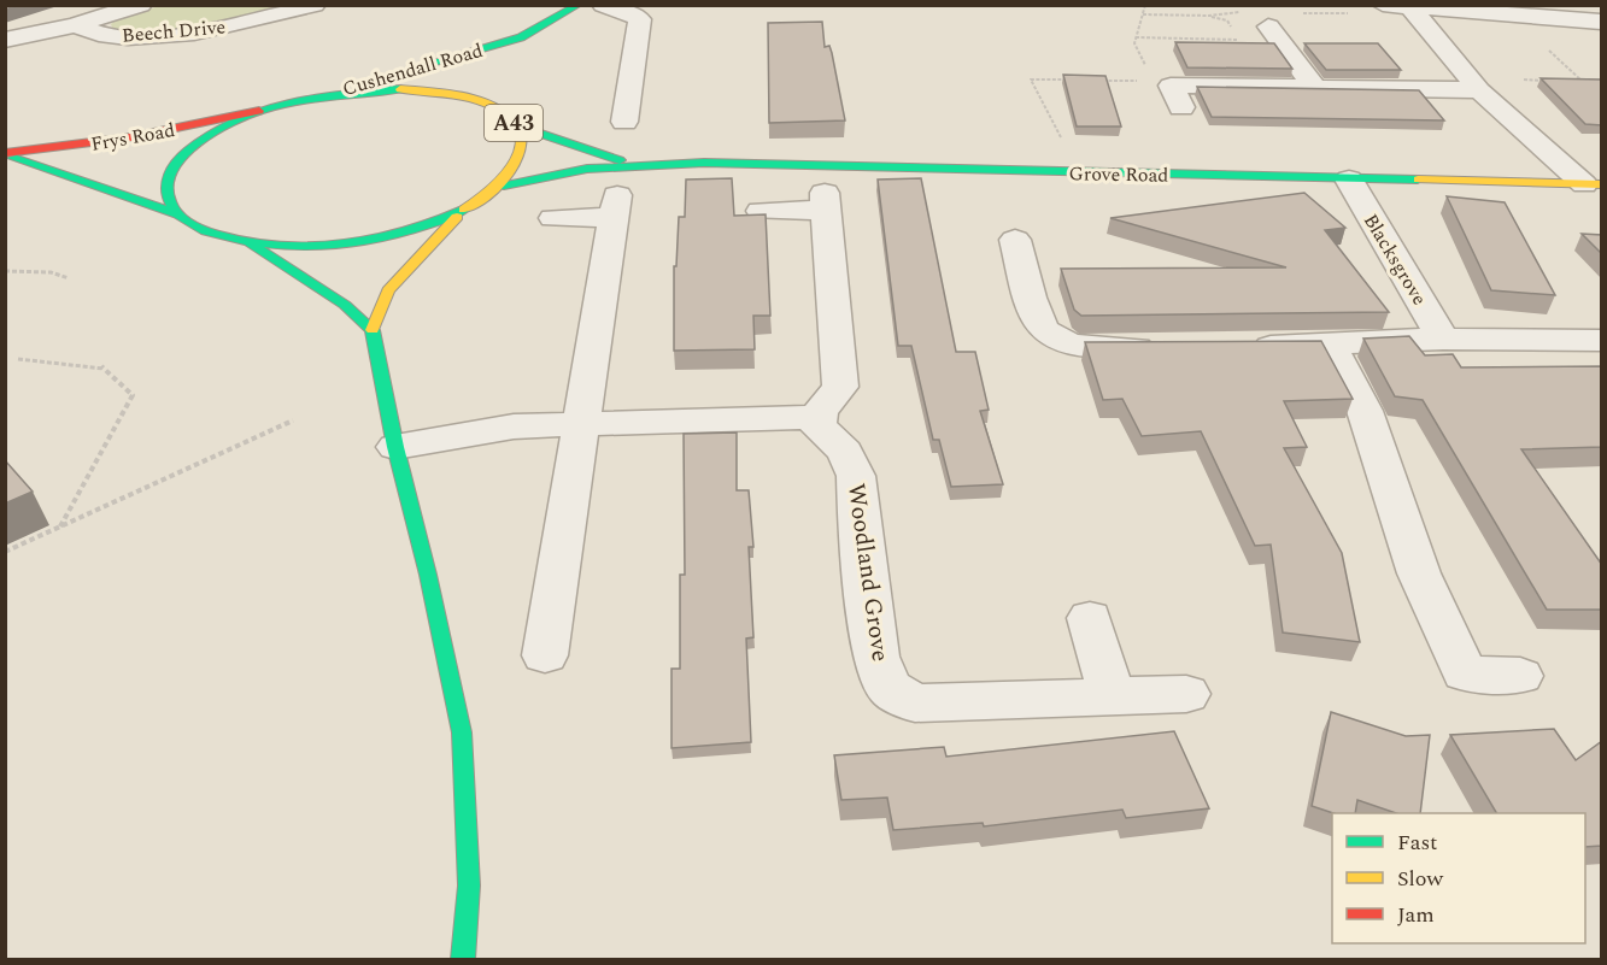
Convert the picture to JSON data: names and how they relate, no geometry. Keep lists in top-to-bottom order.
{
  "streets": {
    "main road": [
      "Cushendall Road",
      "A43",
      "Frys Road",
      "Grove Road"
    ],
    "street": ["Beech Drive", "Blacksgrove", "Woodland Grove"]
  },
  "crossings": [
    ["Cushendall Road", "A43"],
    ["A43", "Frys Road"],
    ["A43", "Grove Road"],
    ["Grove Road", "Blacksgrove"]
  ],
  "legend": ["Fast", "Slow", "Jam"]
}
